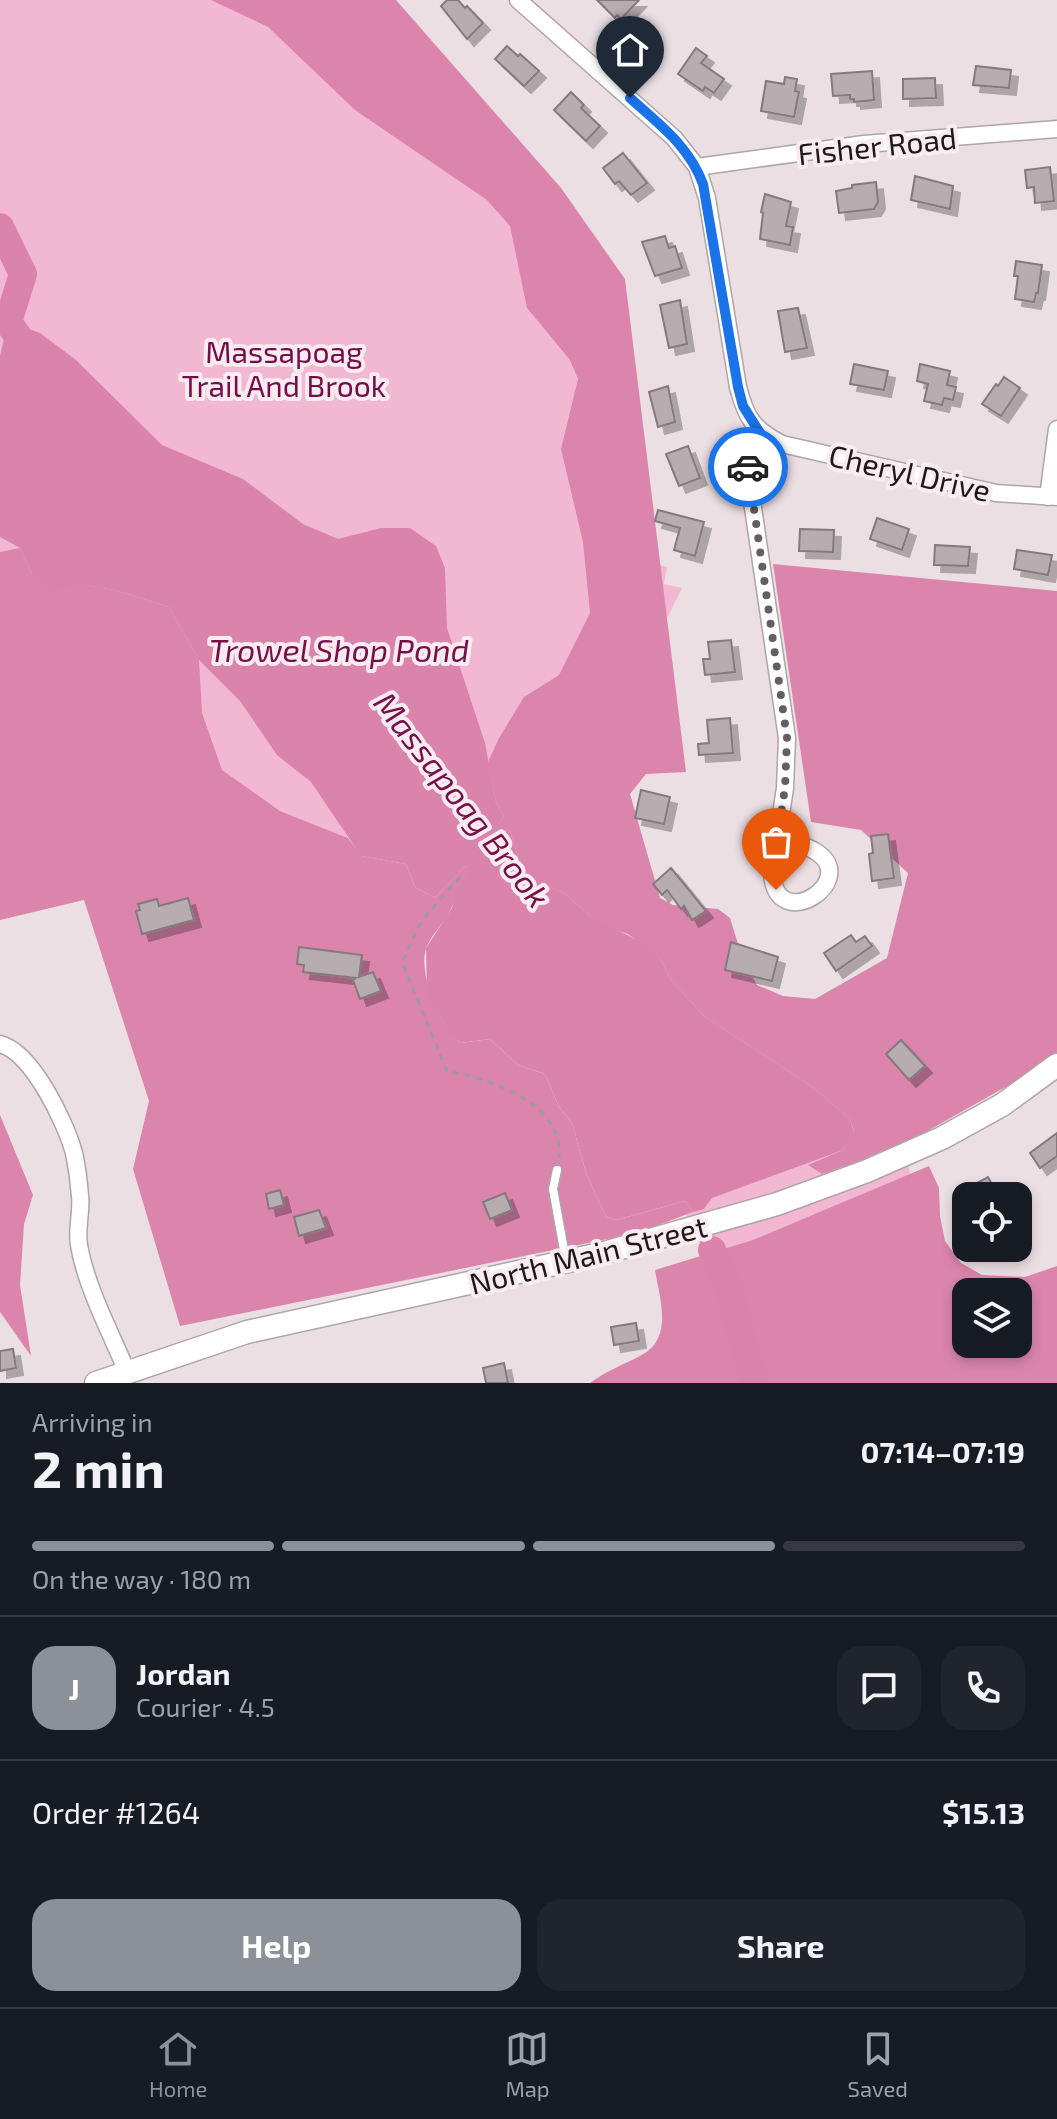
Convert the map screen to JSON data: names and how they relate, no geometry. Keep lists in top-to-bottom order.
{
  "streets": {
    "main road": ["North Main Street"],
    "street": ["Fisher Road", "Cheryl Drive"]
  },
  "water": ["Trowel Shop Pond", "Massapoag Brook"],
  "parks": ["Massapoag Trail And Brook"],
  "page": {
    "heading": ["2 min", "Arriving in", "07:14–07:19"],
    "panel": [
      "Jordan",
      "Courier · 4.5",
      "Order #1264",
      "$15.13"
    ],
    "bar": "On the way · 180 m",
    "round": "J",
    "buttons": ["Help", "Share"],
    "tabs": ["Home", "Map", "Saved"]
  }
}
